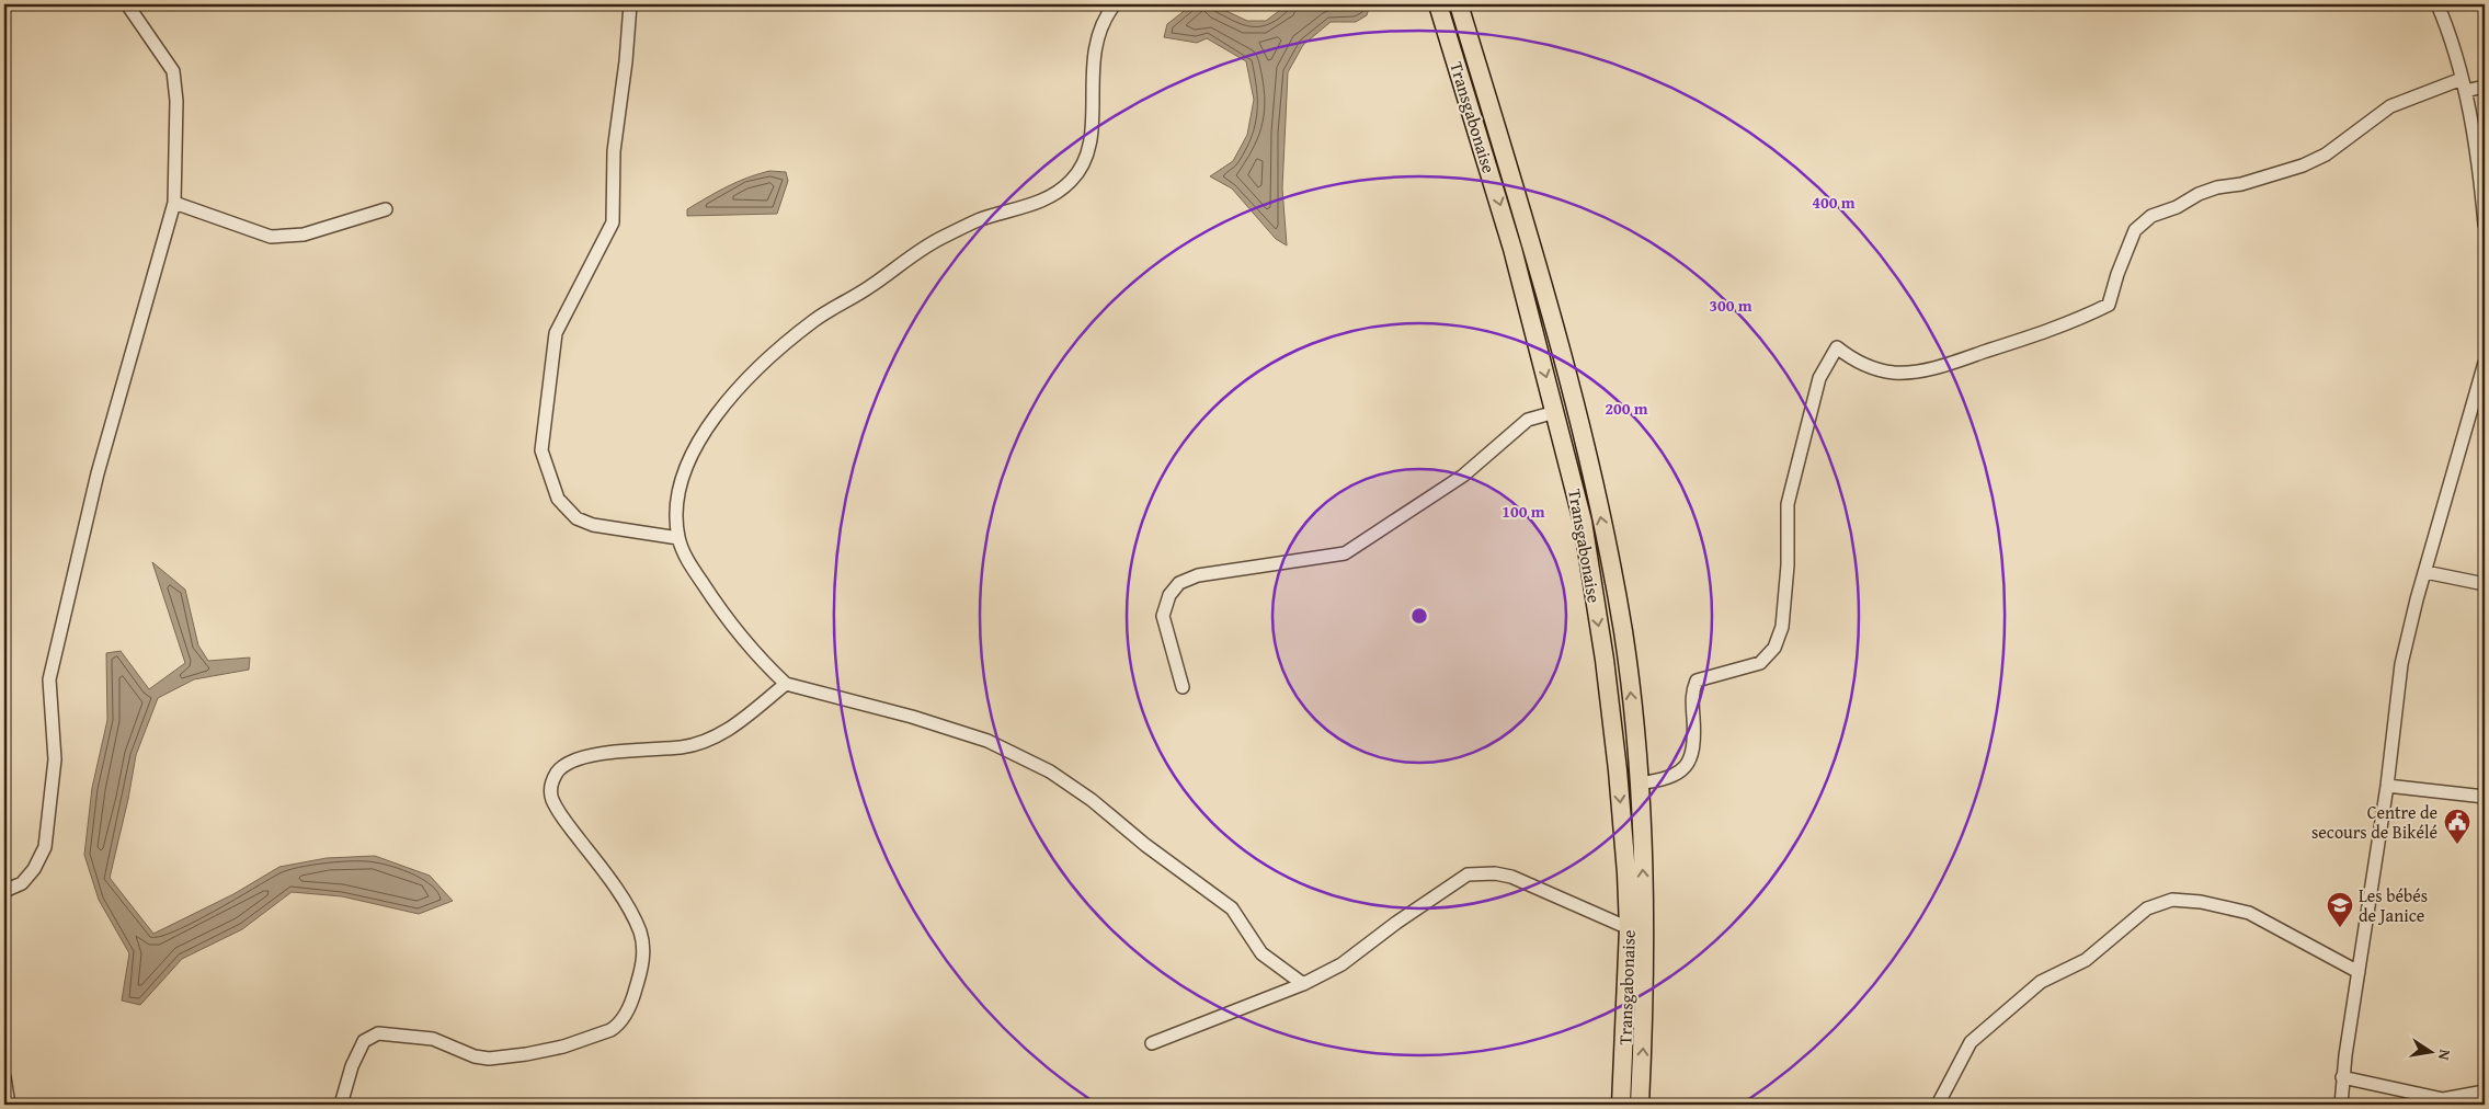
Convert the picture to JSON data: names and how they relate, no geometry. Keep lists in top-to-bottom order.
{
  "streets": {
    "highway": ["Transgabonaise"]
  },
  "places": {
    "public building": ["Centre de secours de Bikélé"],
    "school or university": ["Les bébés de Janice"]
  },
  "north": "right",
  "rings": [
    "400 m",
    "300 m",
    "200 m",
    "100 m"
  ]
}
